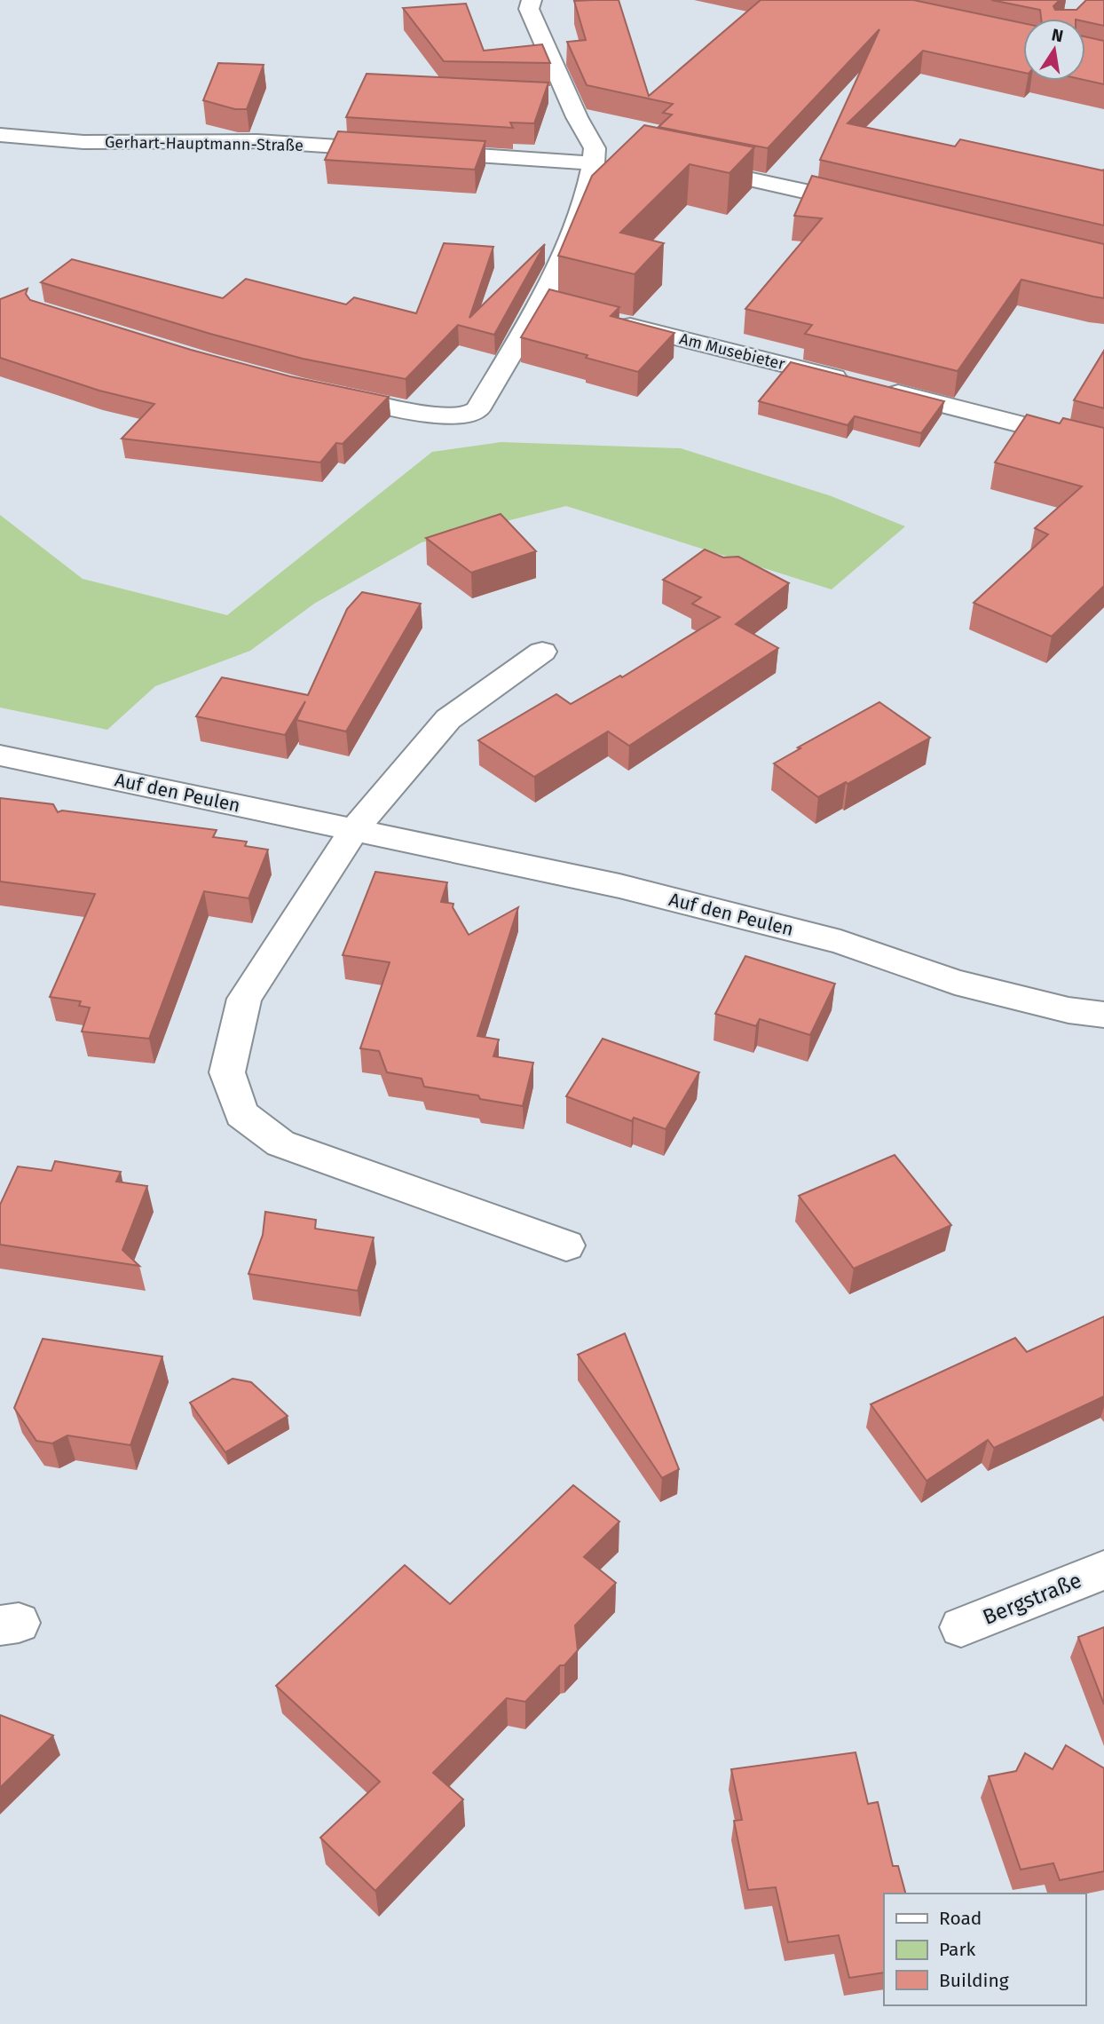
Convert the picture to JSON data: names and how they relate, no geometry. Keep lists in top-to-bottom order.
{
  "streets": {
    "street": [
      "Gerhart-Hauptmann-Straße",
      "Am Musebieter",
      "Auf den Peulen",
      "Bergstraße"
    ]
  },
  "legend": ["Road", "Park", "Building"],
  "north": "top"
}
